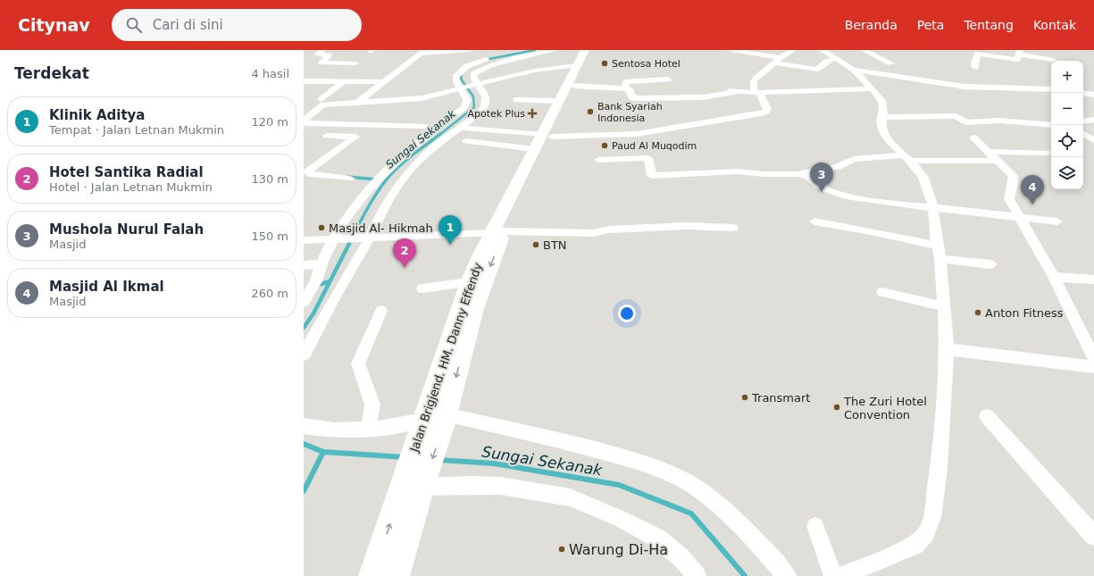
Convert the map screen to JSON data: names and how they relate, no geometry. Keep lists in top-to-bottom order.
{
  "streets": {
    "street": ["Jalan Brigjend. HM. Danny Effendy"]
  },
  "water": ["Sungai Sekanak"],
  "places": {
    "other": [
      "Sentosa Hotel",
      "Bank Syariah Indonesia",
      "Paud Al Muqodim",
      "Masjid Al- Hikmah",
      "BTN",
      "Anton Fitness",
      "Transmart",
      "The Zuri Hotel Convention",
      "Warung Di-Ha"
    ],
    "health": ["Apotek Plus"]
  },
  "page": {
    "header": "Citynav",
    "search": "Cari di sini",
    "nav": [
      "Beranda",
      "Peta",
      "Tentang",
      "Kontak"
    ],
    "heading": ["Terdekat", "4 hasil"],
    "map_buttons": ["+", "−"],
    "list": [
      {
        "mark": "1",
        "name": "Klinik Aditya",
        "note": "Tempat · Jalan Letnan Mukmin",
        "value": "120 m"
      },
      {
        "mark": "2",
        "name": "Hotel Santika Radial",
        "note": "Hotel · Jalan Letnan Mukmin",
        "value": "130 m"
      },
      {
        "mark": "3",
        "name": "Mushola Nurul Falah",
        "note": "Masjid",
        "value": "150 m"
      },
      {
        "mark": "4",
        "name": "Masjid Al Ikmal",
        "note": "Masjid",
        "value": "260 m"
      }
    ],
    "pins": [
      "3",
      "4",
      "1",
      "2"
    ]
  }
}
